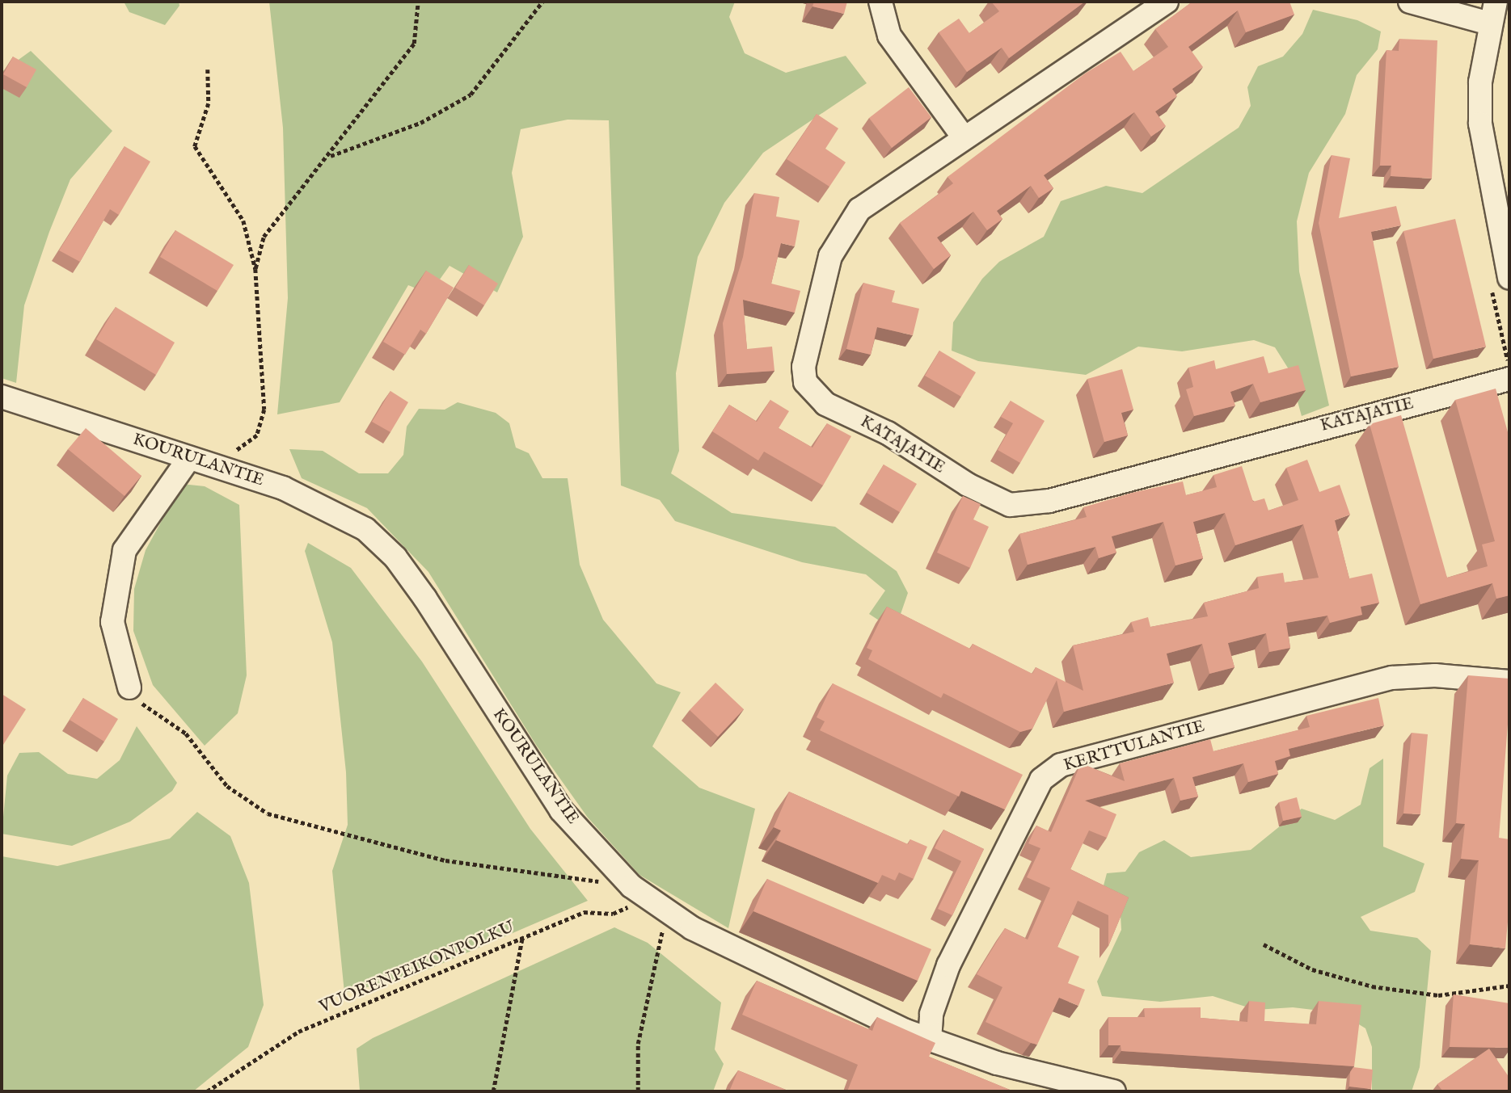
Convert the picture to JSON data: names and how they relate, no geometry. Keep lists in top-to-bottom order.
{
  "streets": {
    "street": ["KATAJATIE", "KOURULANTIE", "KERTTULANTIE"],
    "path": ["VUORENPEIKONPOLKU"]
  },
  "crossings": [
    ["KOURULANTIE", "KERTTULANTIE"],
    ["KOURULANTIE", "VUORENPEIKONPOLKU"]
  ]
}
